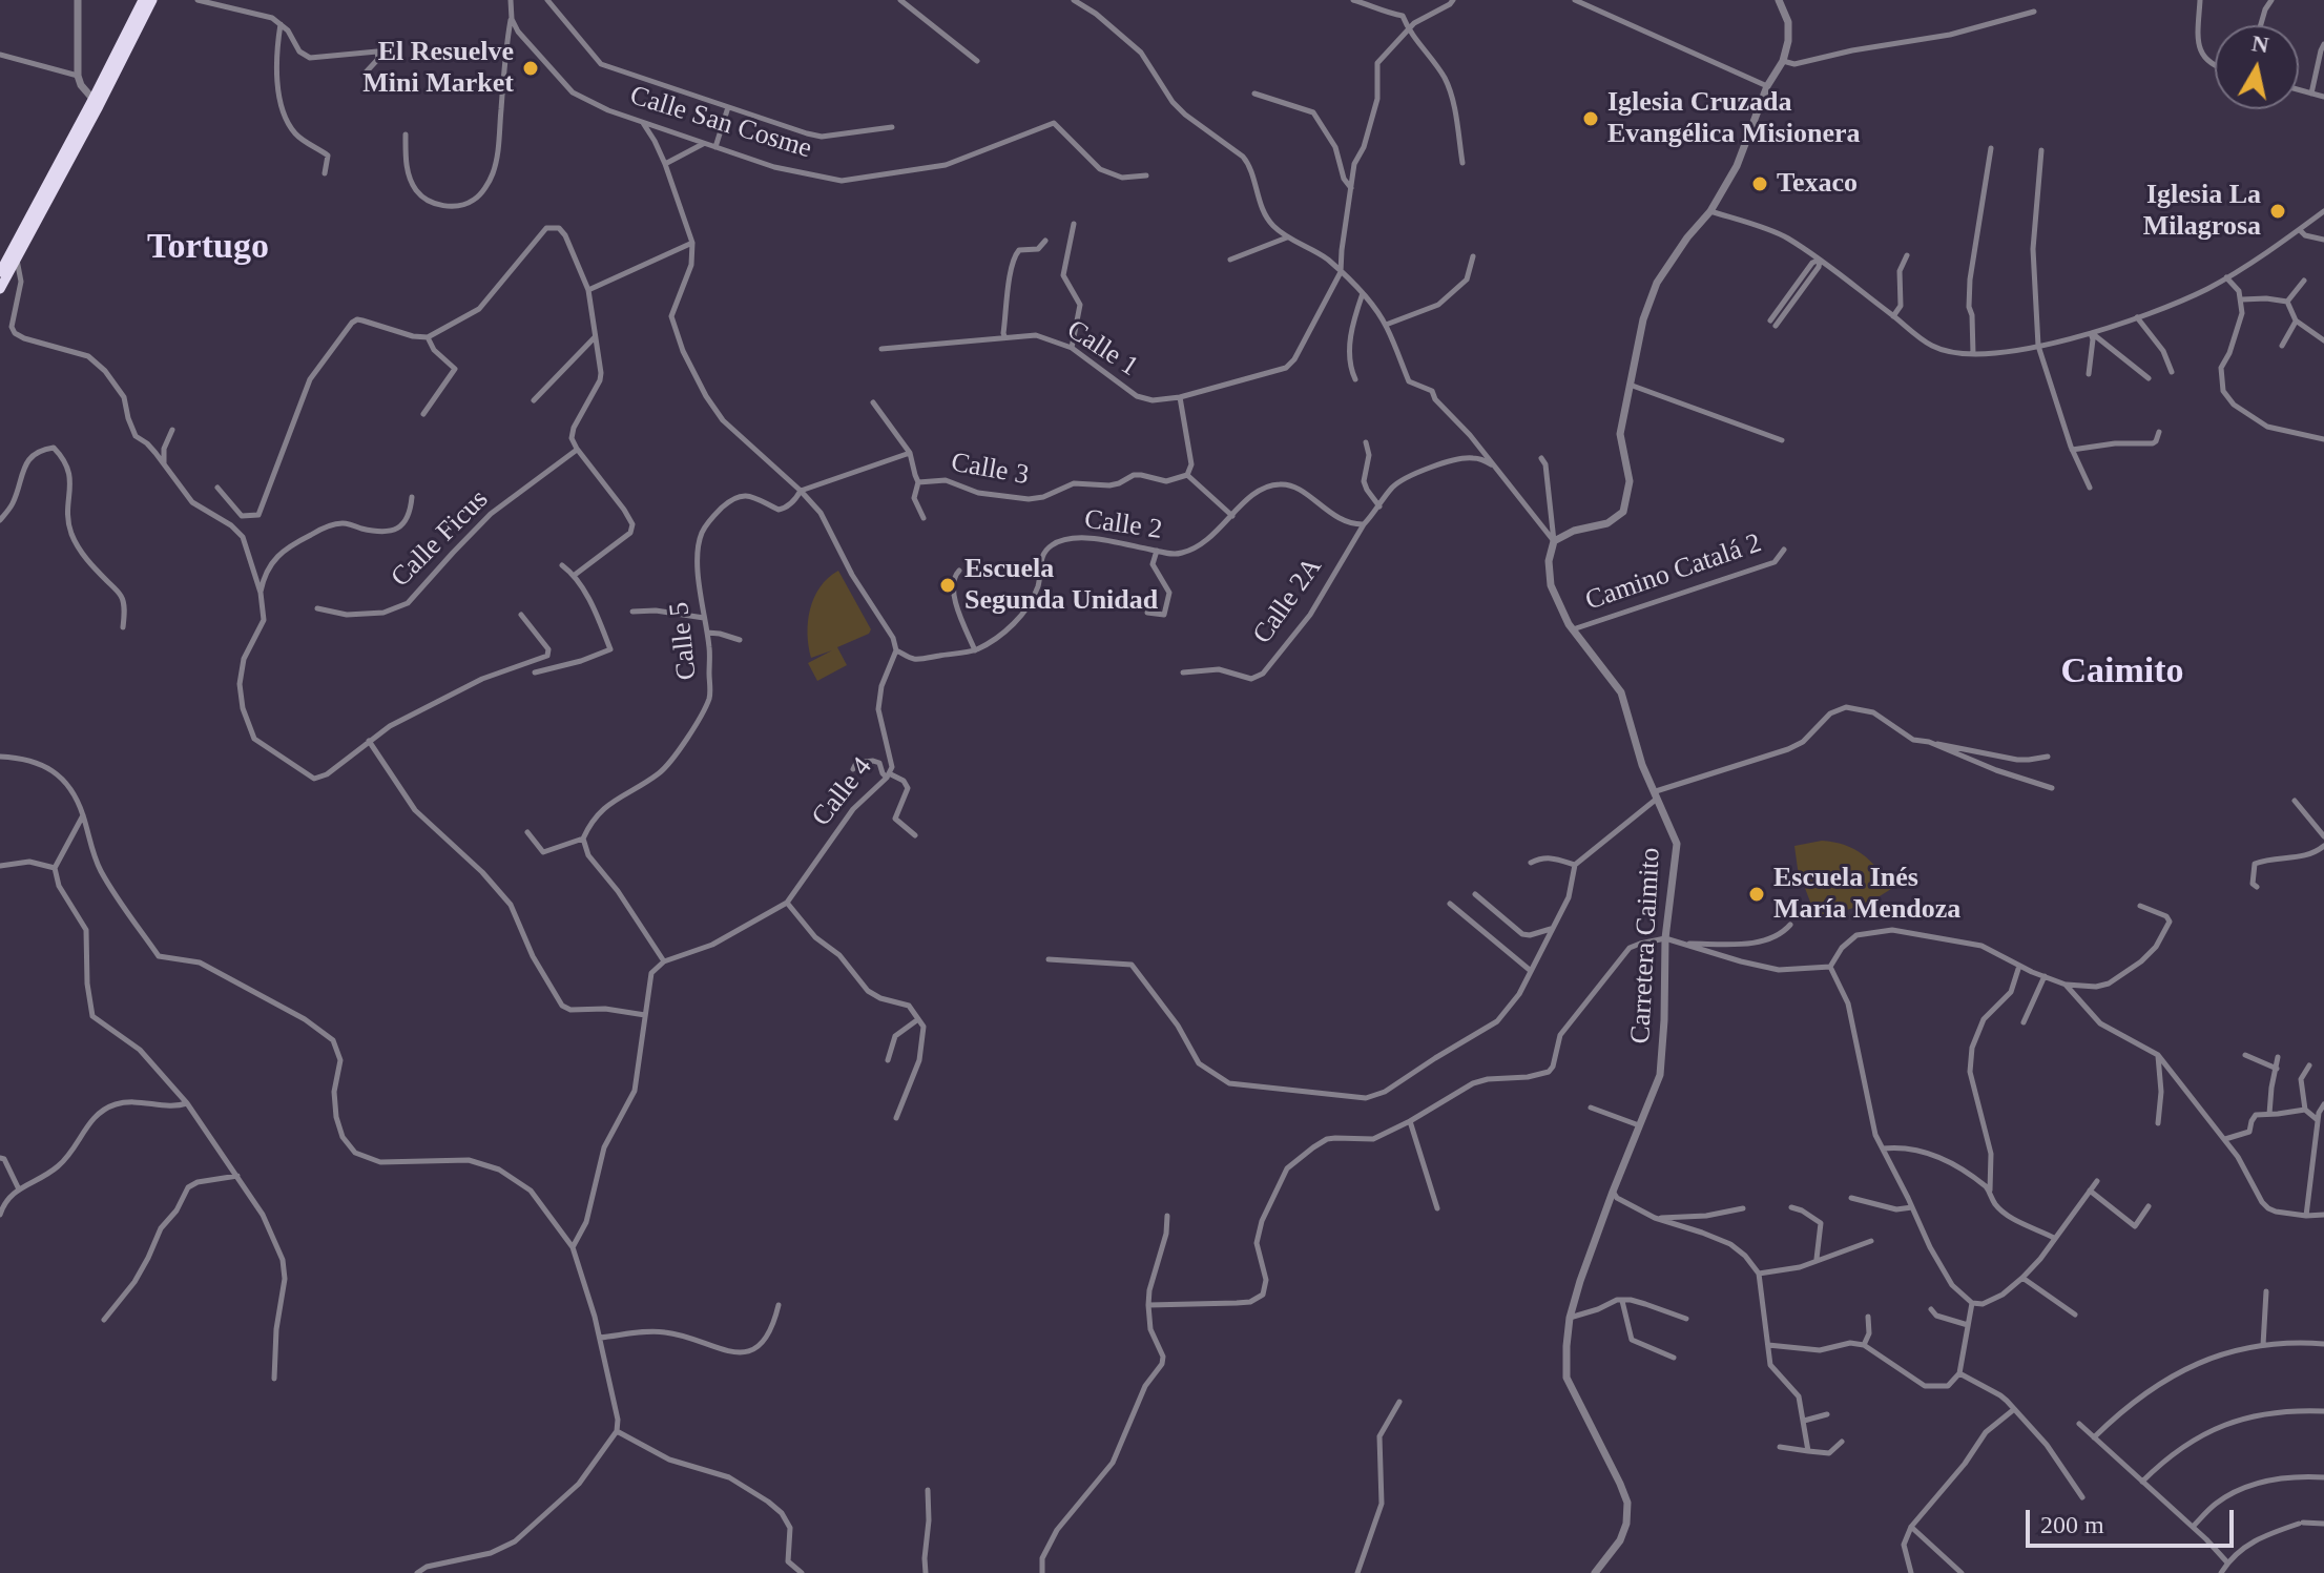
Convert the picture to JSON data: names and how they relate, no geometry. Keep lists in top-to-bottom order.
{
  "streets": {
    "street": [
      "Calle San Cosme",
      "Calle 1",
      "Calle 3",
      "Calle 2",
      "Calle Ficus",
      "Camino Catalá 2",
      "Calle 2A",
      "Calle 5",
      "Calle 4",
      "Carretera Caimito"
    ]
  },
  "crossings": [
    ["Calle 3", "Calle 5"],
    ["Calle 2", "Calle 2A"],
    ["Calle 2", "Calle 4"],
    ["Camino Catalá 2", "Carretera Caimito"]
  ],
  "districts": ["Tortugo", "Caimito"],
  "places": [
    "El Resuelve Mini Market",
    "Iglesia Cruzada Evangélica Misionera",
    "Texaco",
    "Iglesia La Milagrosa",
    "Escuela Segunda Unidad",
    "Escuela Inés María Mendoza"
  ],
  "scale_bar": "200 m",
  "north": "top"
}
